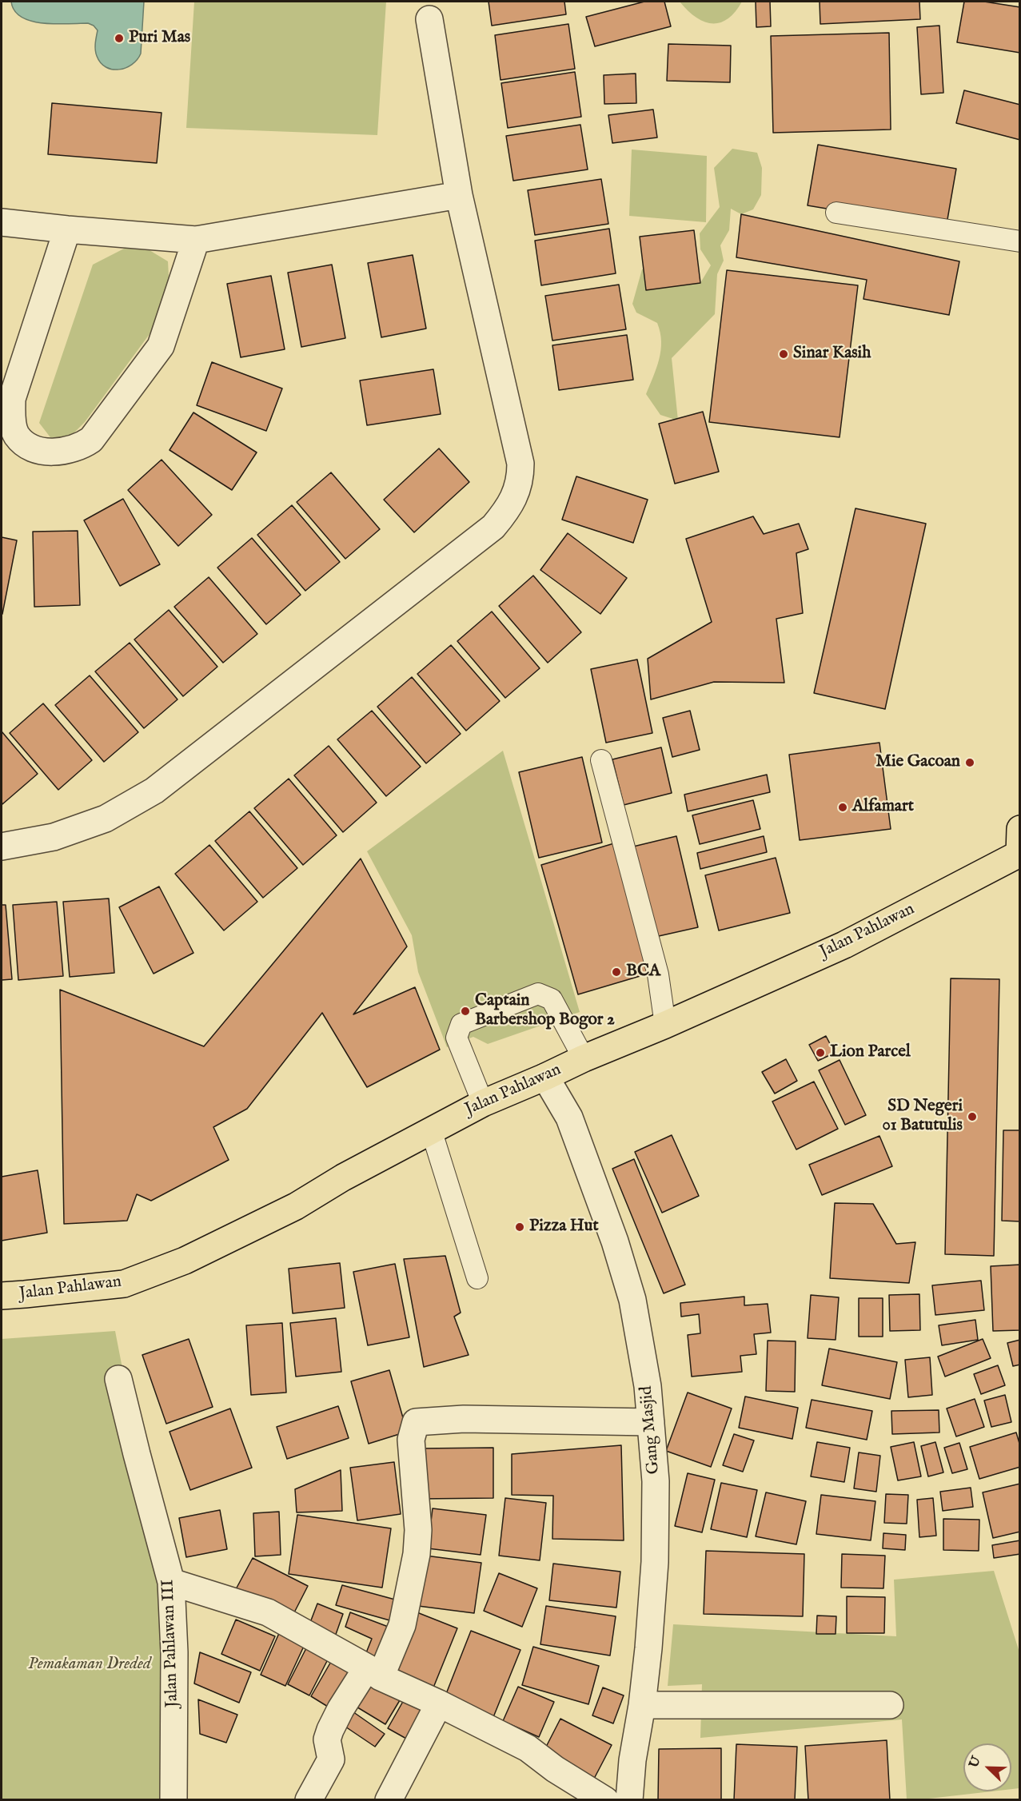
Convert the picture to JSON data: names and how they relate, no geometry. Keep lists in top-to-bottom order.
{
  "streets": {
    "main road": ["Jalan Pahlawan"],
    "street": ["Gang Masjid", "Jalan Pahlawan III"]
  },
  "crossings": [
    ["Jalan Pahlawan", "Gang Masjid"]
  ],
  "parks": ["Pemakaman Dreded"],
  "places": [
    "Puri Mas",
    "Sinar Kasih",
    "Mie Gacoan",
    "Alfamart",
    "BCA",
    "Captain Barbershop Bogor 2",
    "Lion Parcel",
    "SD Negeri 01 Batutulis",
    "Pizza Hut"
  ],
  "north": "top left"
}
